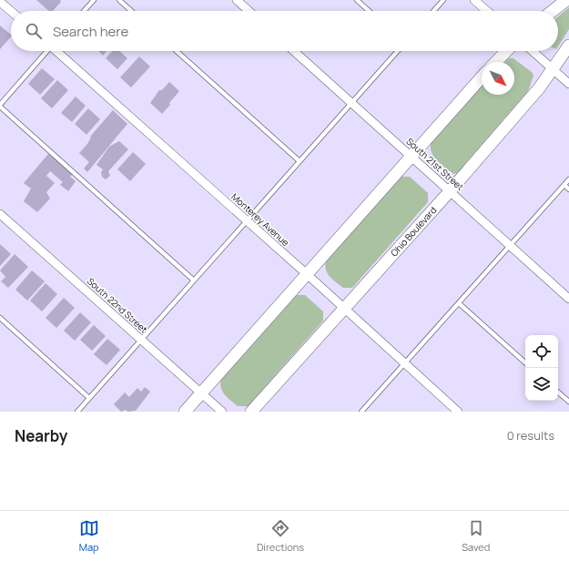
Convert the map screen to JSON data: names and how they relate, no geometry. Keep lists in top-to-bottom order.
{
  "streets": {
    "street": [
      "South 21st Street",
      "Monterey Avenue",
      "Ohio Boulevard",
      "South 22nd Street"
    ]
  },
  "crossings": [
    ["South 21st Street", "Ohio Boulevard"],
    ["Monterey Avenue", "Ohio Boulevard"]
  ],
  "north": "bottom right",
  "page": {
    "search": "Search here",
    "heading": ["Nearby", "0 results"],
    "nav": ["Map", "Directions", "Saved"]
  }
}
